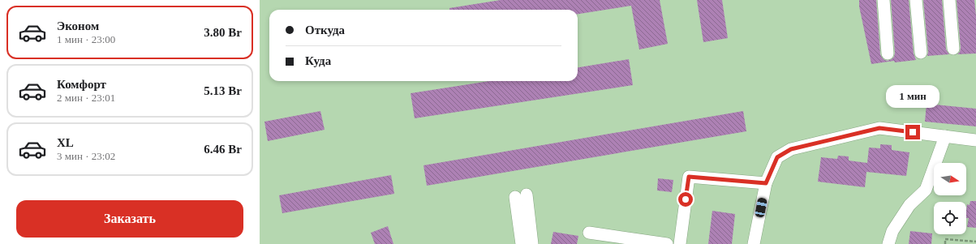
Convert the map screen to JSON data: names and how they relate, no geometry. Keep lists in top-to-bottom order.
{
  "north": "right",
  "page": {
    "list": [
      {
        "name": "Эконом",
        "note": "1 мин · 23:00",
        "value": "3.80 Br"
      },
      {
        "name": "Комфорт",
        "note": "2 мин · 23:01",
        "value": "5.13 Br"
      },
      {
        "name": "XL",
        "note": "3 мин · 23:02",
        "value": "6.46 Br"
      }
    ],
    "banner": ["Откуда", "Куда"],
    "bubble": "1 мин",
    "buttons": "Заказать"
  }
}
